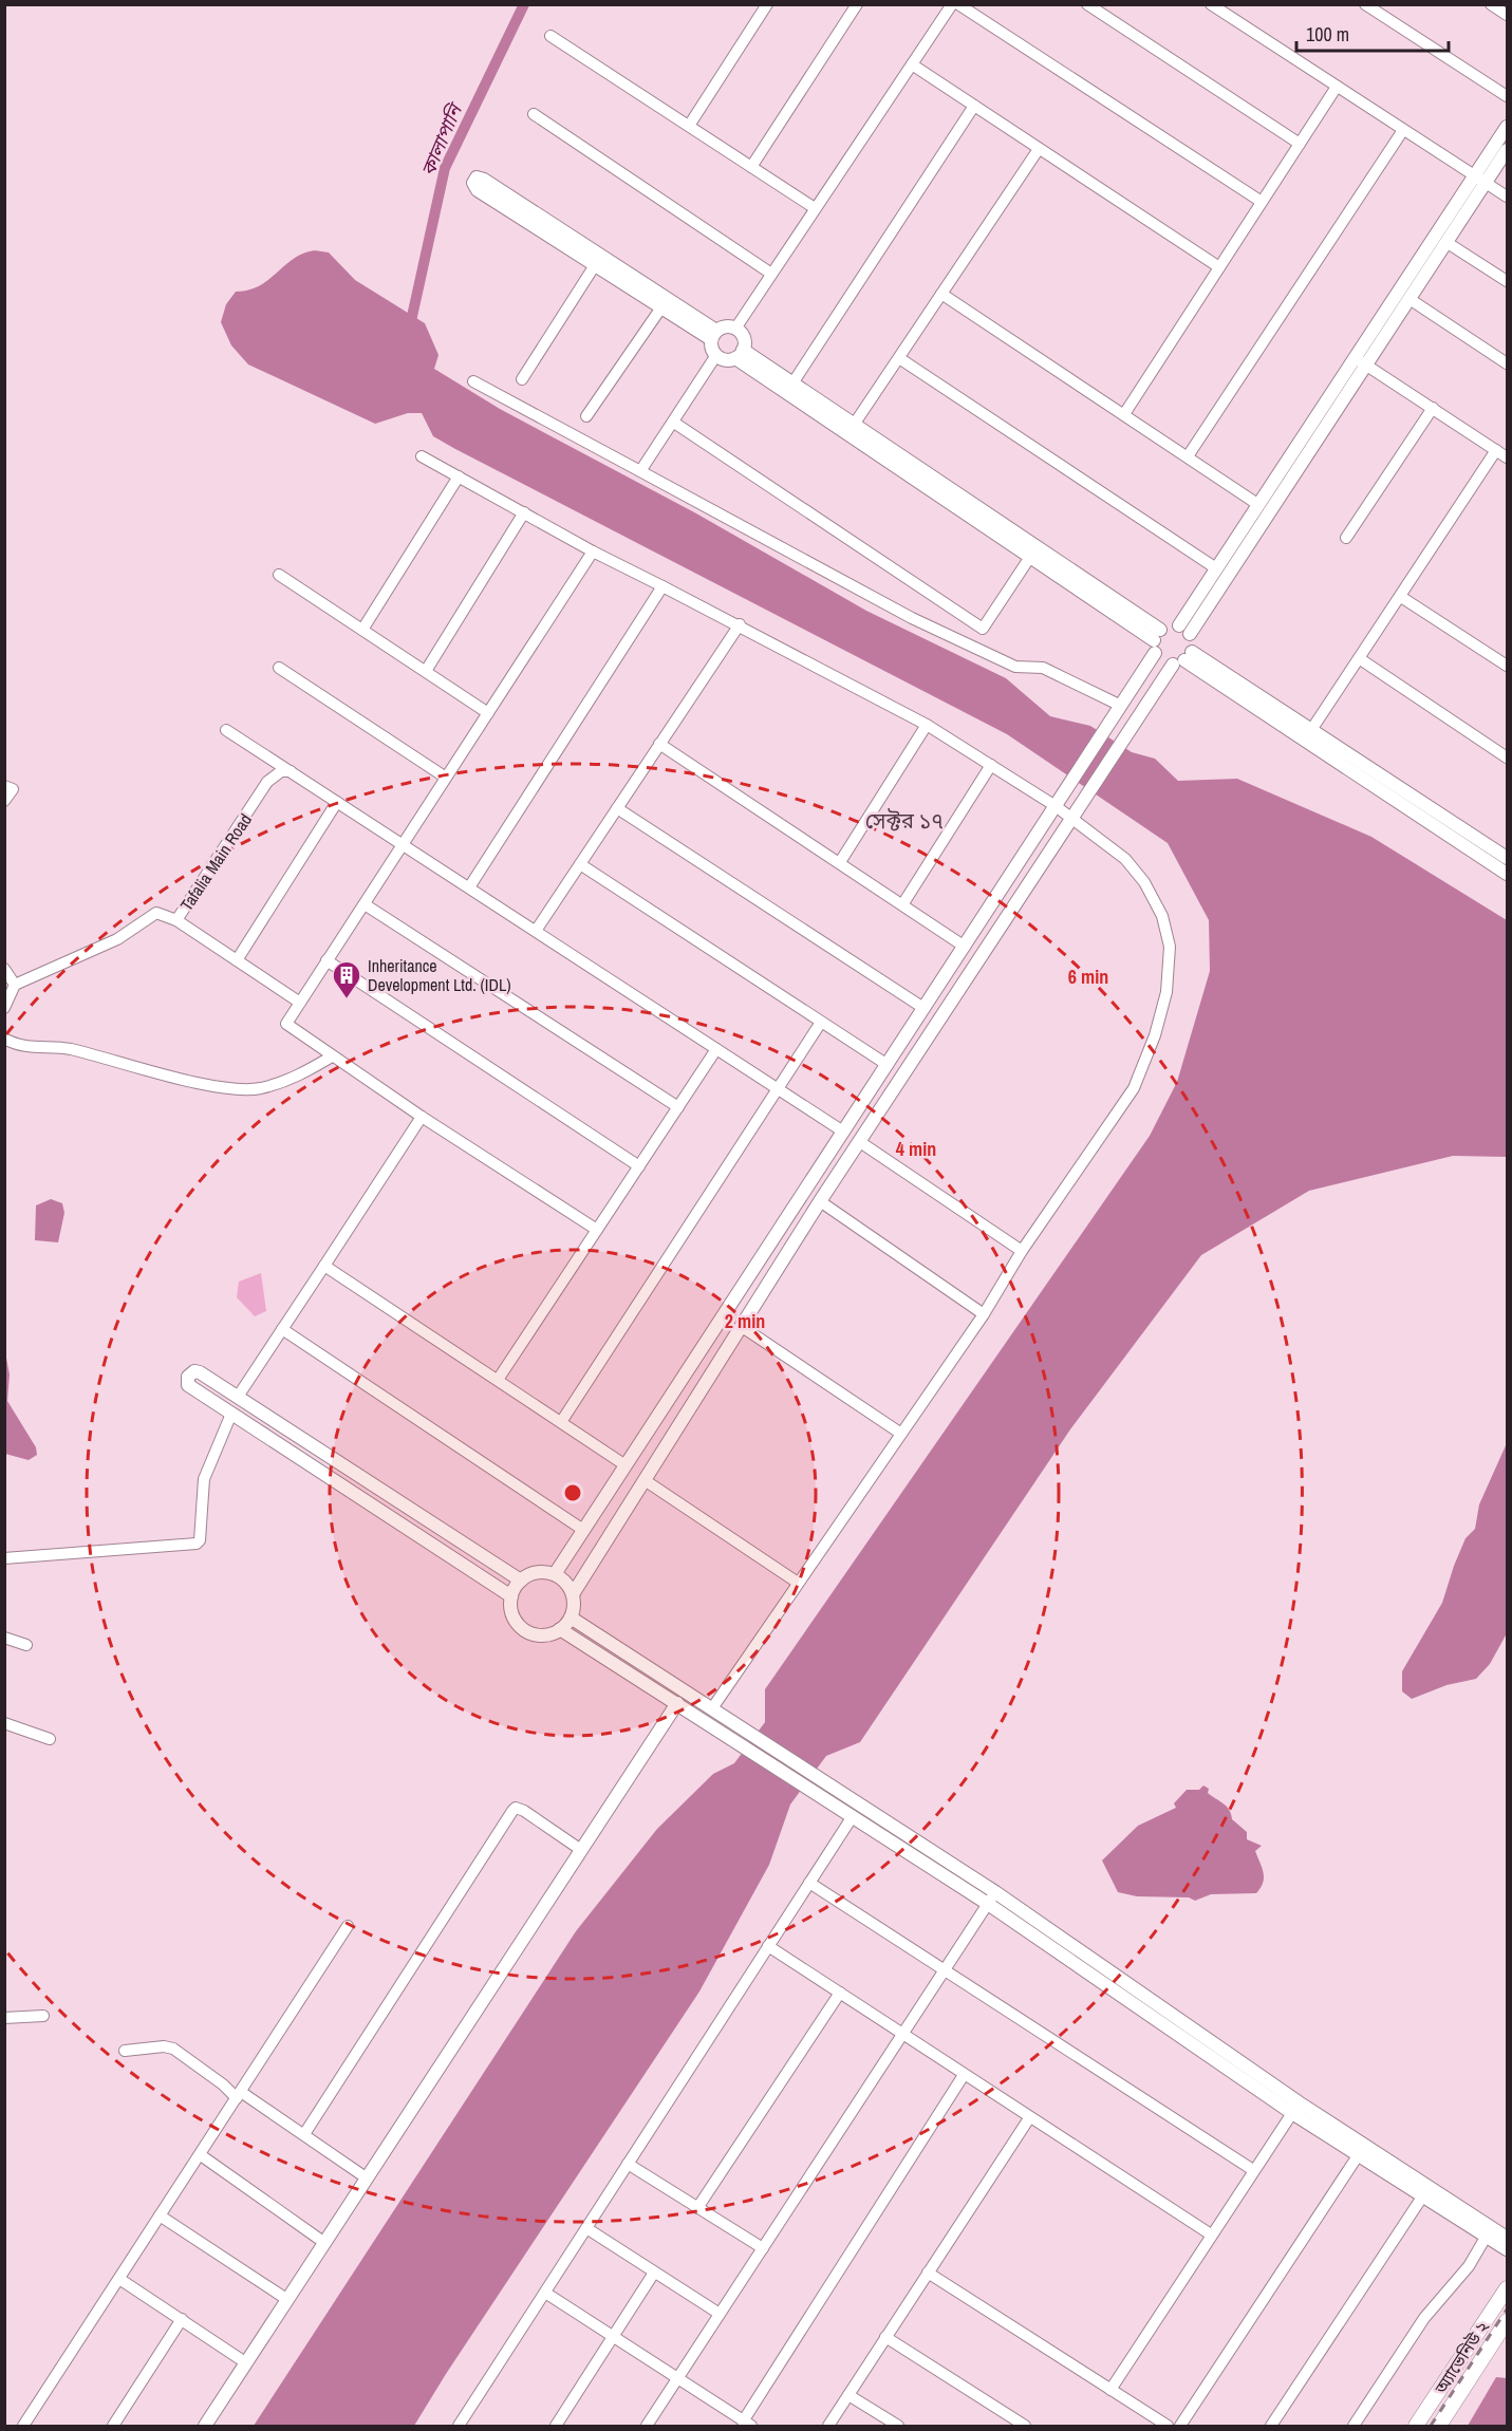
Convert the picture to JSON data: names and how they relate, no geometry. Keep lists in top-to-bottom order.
{
  "streets": {
    "main road": ["অ্যাভেনিউ ২"],
    "street": ["Tafalia Main Road"]
  },
  "districts": ["সেক্টর ১৭"],
  "water": ["কালাপানি"],
  "places": {
    "building": ["Inheritance Development Ltd. (IDL)"]
  },
  "scale_bar": "100 m",
  "rings": ["6 min", "4 min", "2 min"]
}
